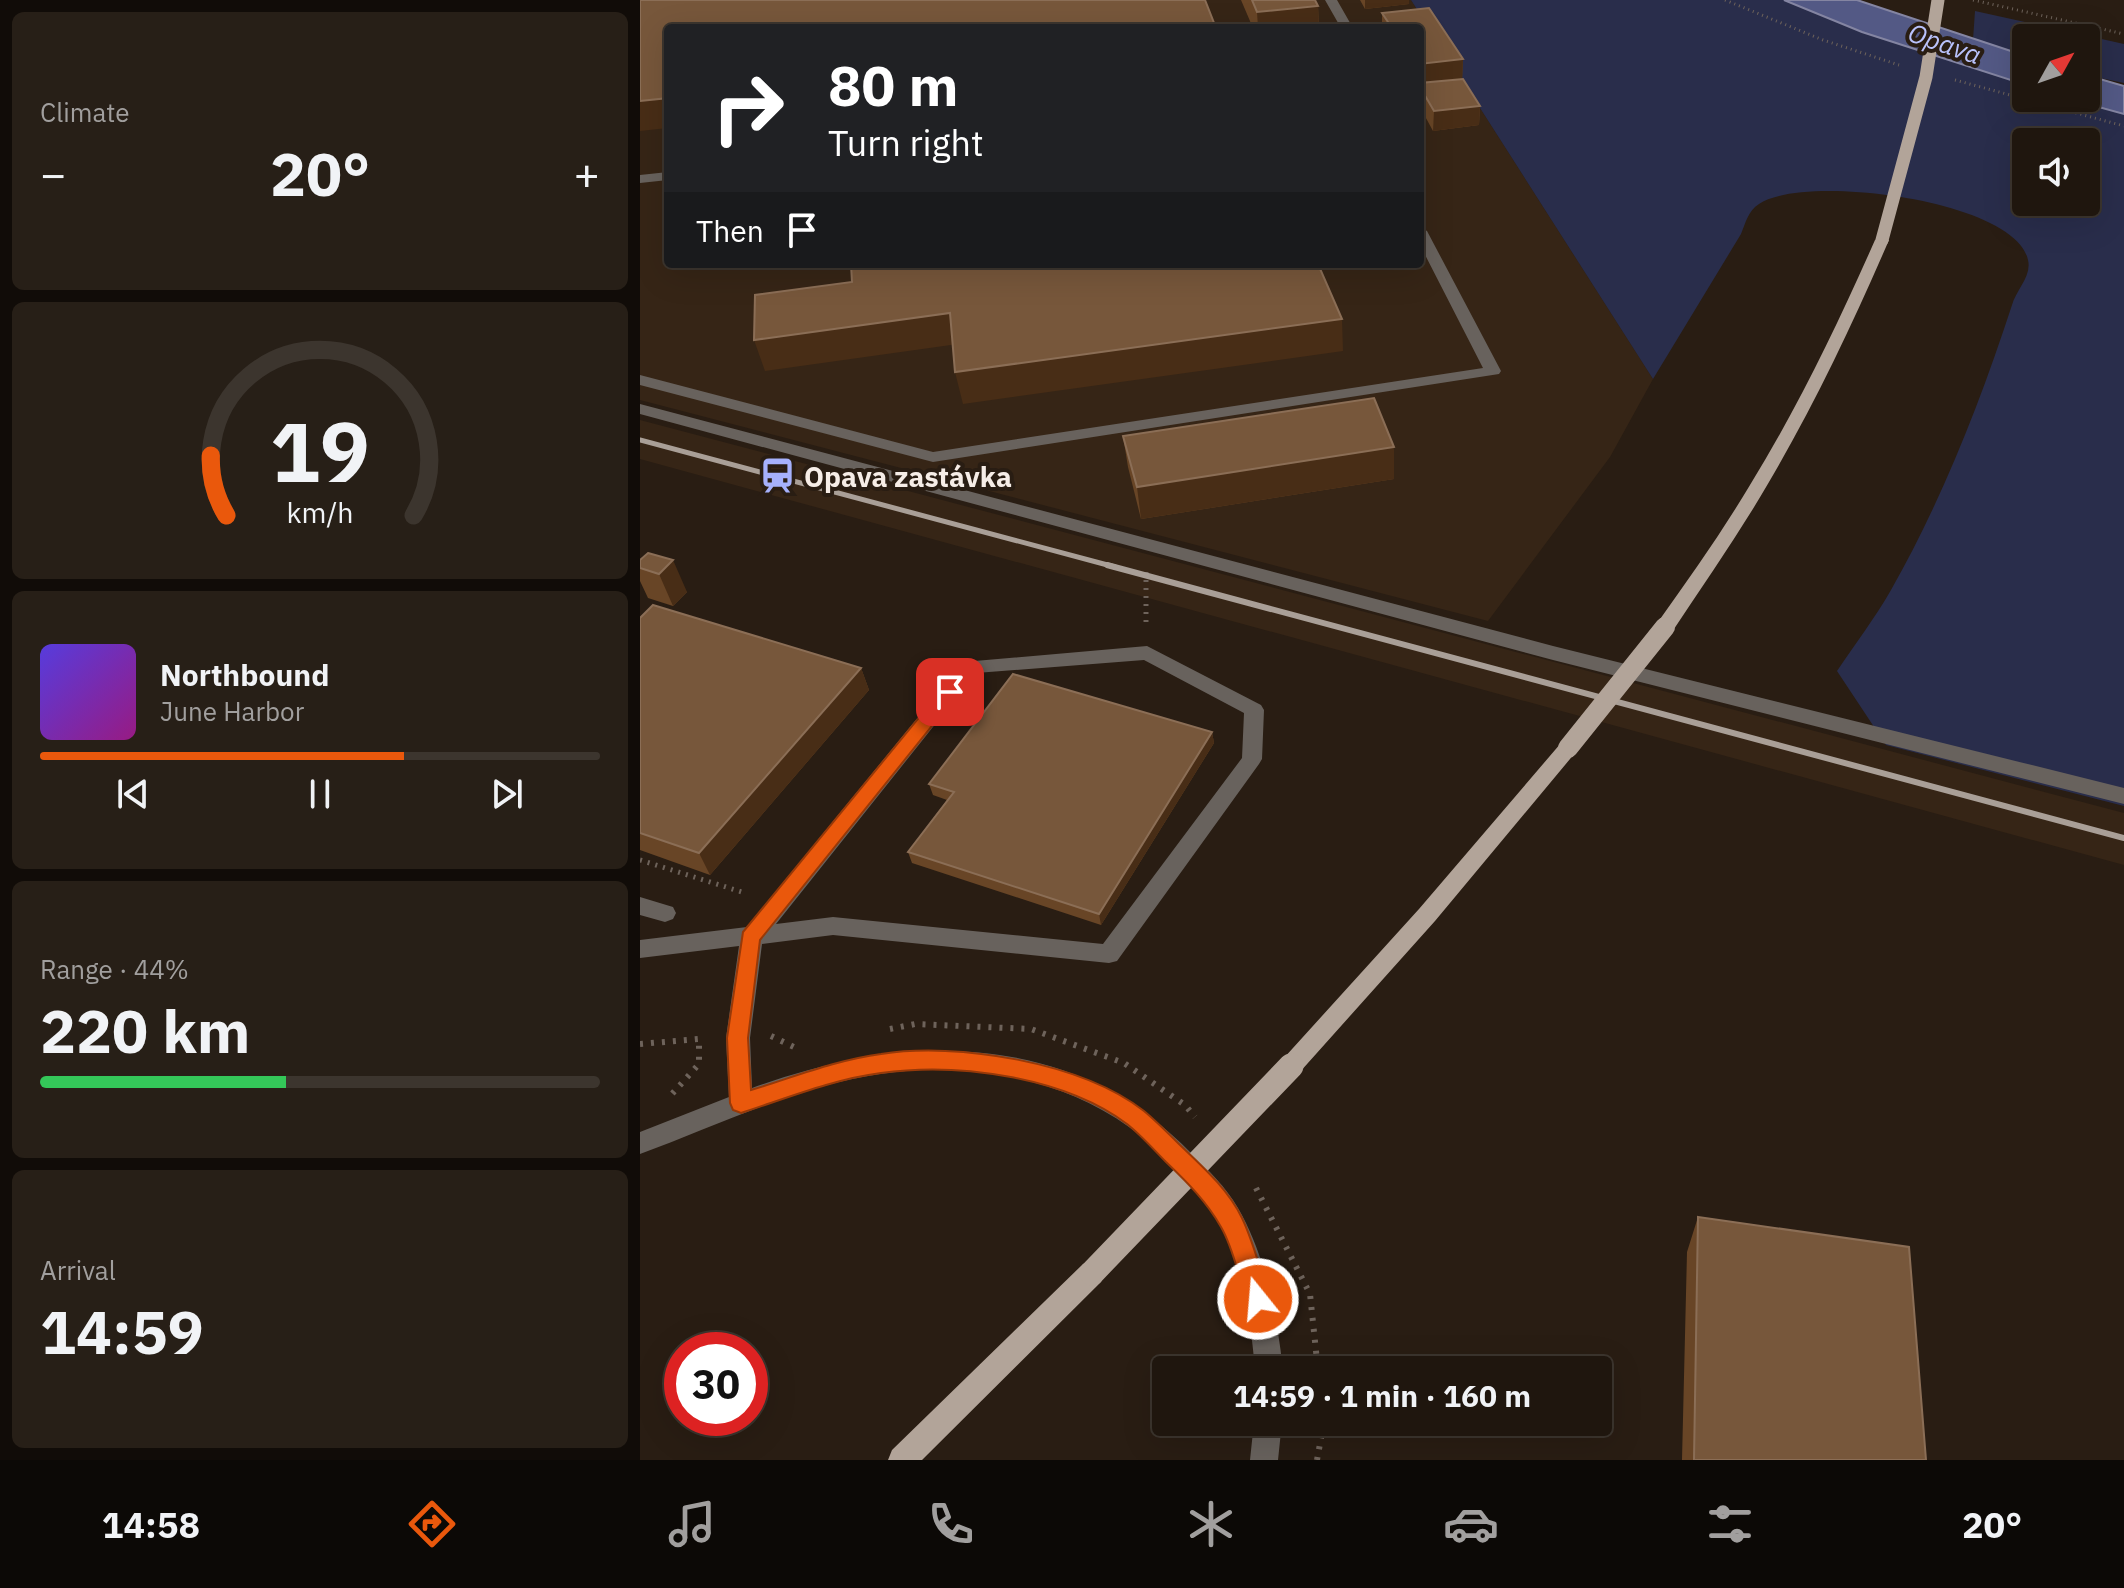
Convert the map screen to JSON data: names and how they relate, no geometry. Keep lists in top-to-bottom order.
{
  "water": ["Opava"],
  "places": {
    "station": ["Opava zastávka"]
  },
  "north": "top right",
  "page": {
    "tile": [
      "Climate",
      ["Range · 44%", "220 km"],
      ["Arrival", "14:59"]
    ],
    "turn": ["80 m", "Turn right"],
    "heat": ["−", "20°", "+"],
    "then": "Then",
    "song": ["Northbound", "June Harbor"],
    "limit": "30",
    "trip": "14:59 · 1 min · 160 m",
    "tabs": ["14:58", "20°"],
    "gauge": ["19", "km/h"]
  }
}
